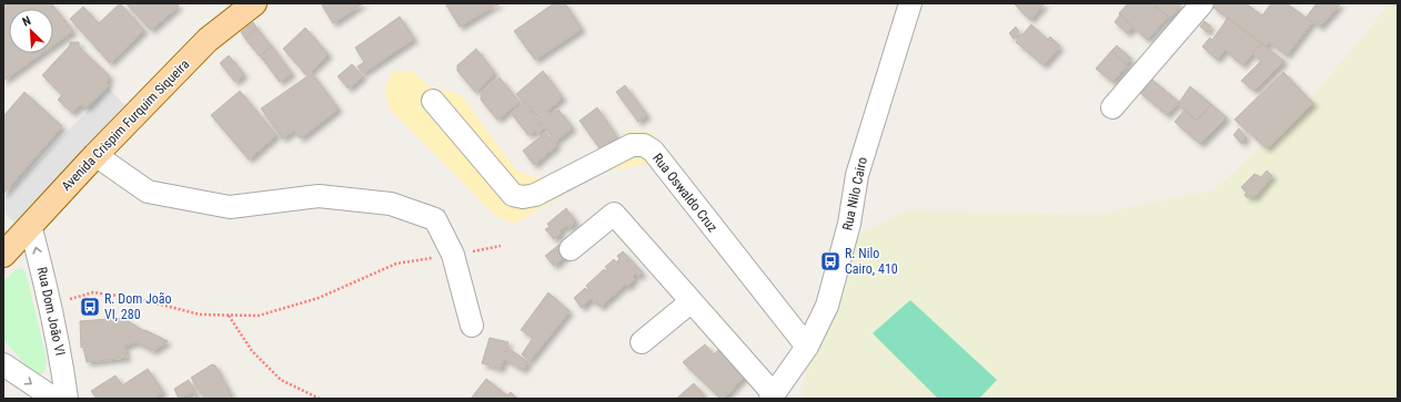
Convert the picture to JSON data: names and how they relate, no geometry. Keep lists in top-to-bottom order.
{
  "streets": {
    "main road": ["Avenida Crispim Furquim Siqueira"],
    "street": ["Rua Oswaldo Cruz", "Rua Nilo Cairo", "Rua Dom João VI"]
  },
  "crossings": [
    ["Avenida Crispim Furquim Siqueira", "Rua Dom João VI"],
    ["Rua Oswaldo Cruz", "Rua Nilo Cairo"]
  ],
  "one_way": ["Rua Dom João VI"],
  "places": {
    "bus stop": ["R. Nilo Cairo, 410", "R. Dom João VI, 280"]
  },
  "north": "top left"
}
